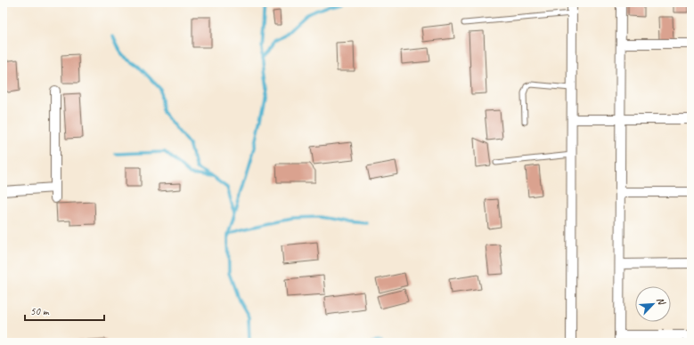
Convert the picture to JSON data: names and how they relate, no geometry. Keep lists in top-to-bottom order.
{
  "scale_bar": "50 m",
  "north": "top right"
}
